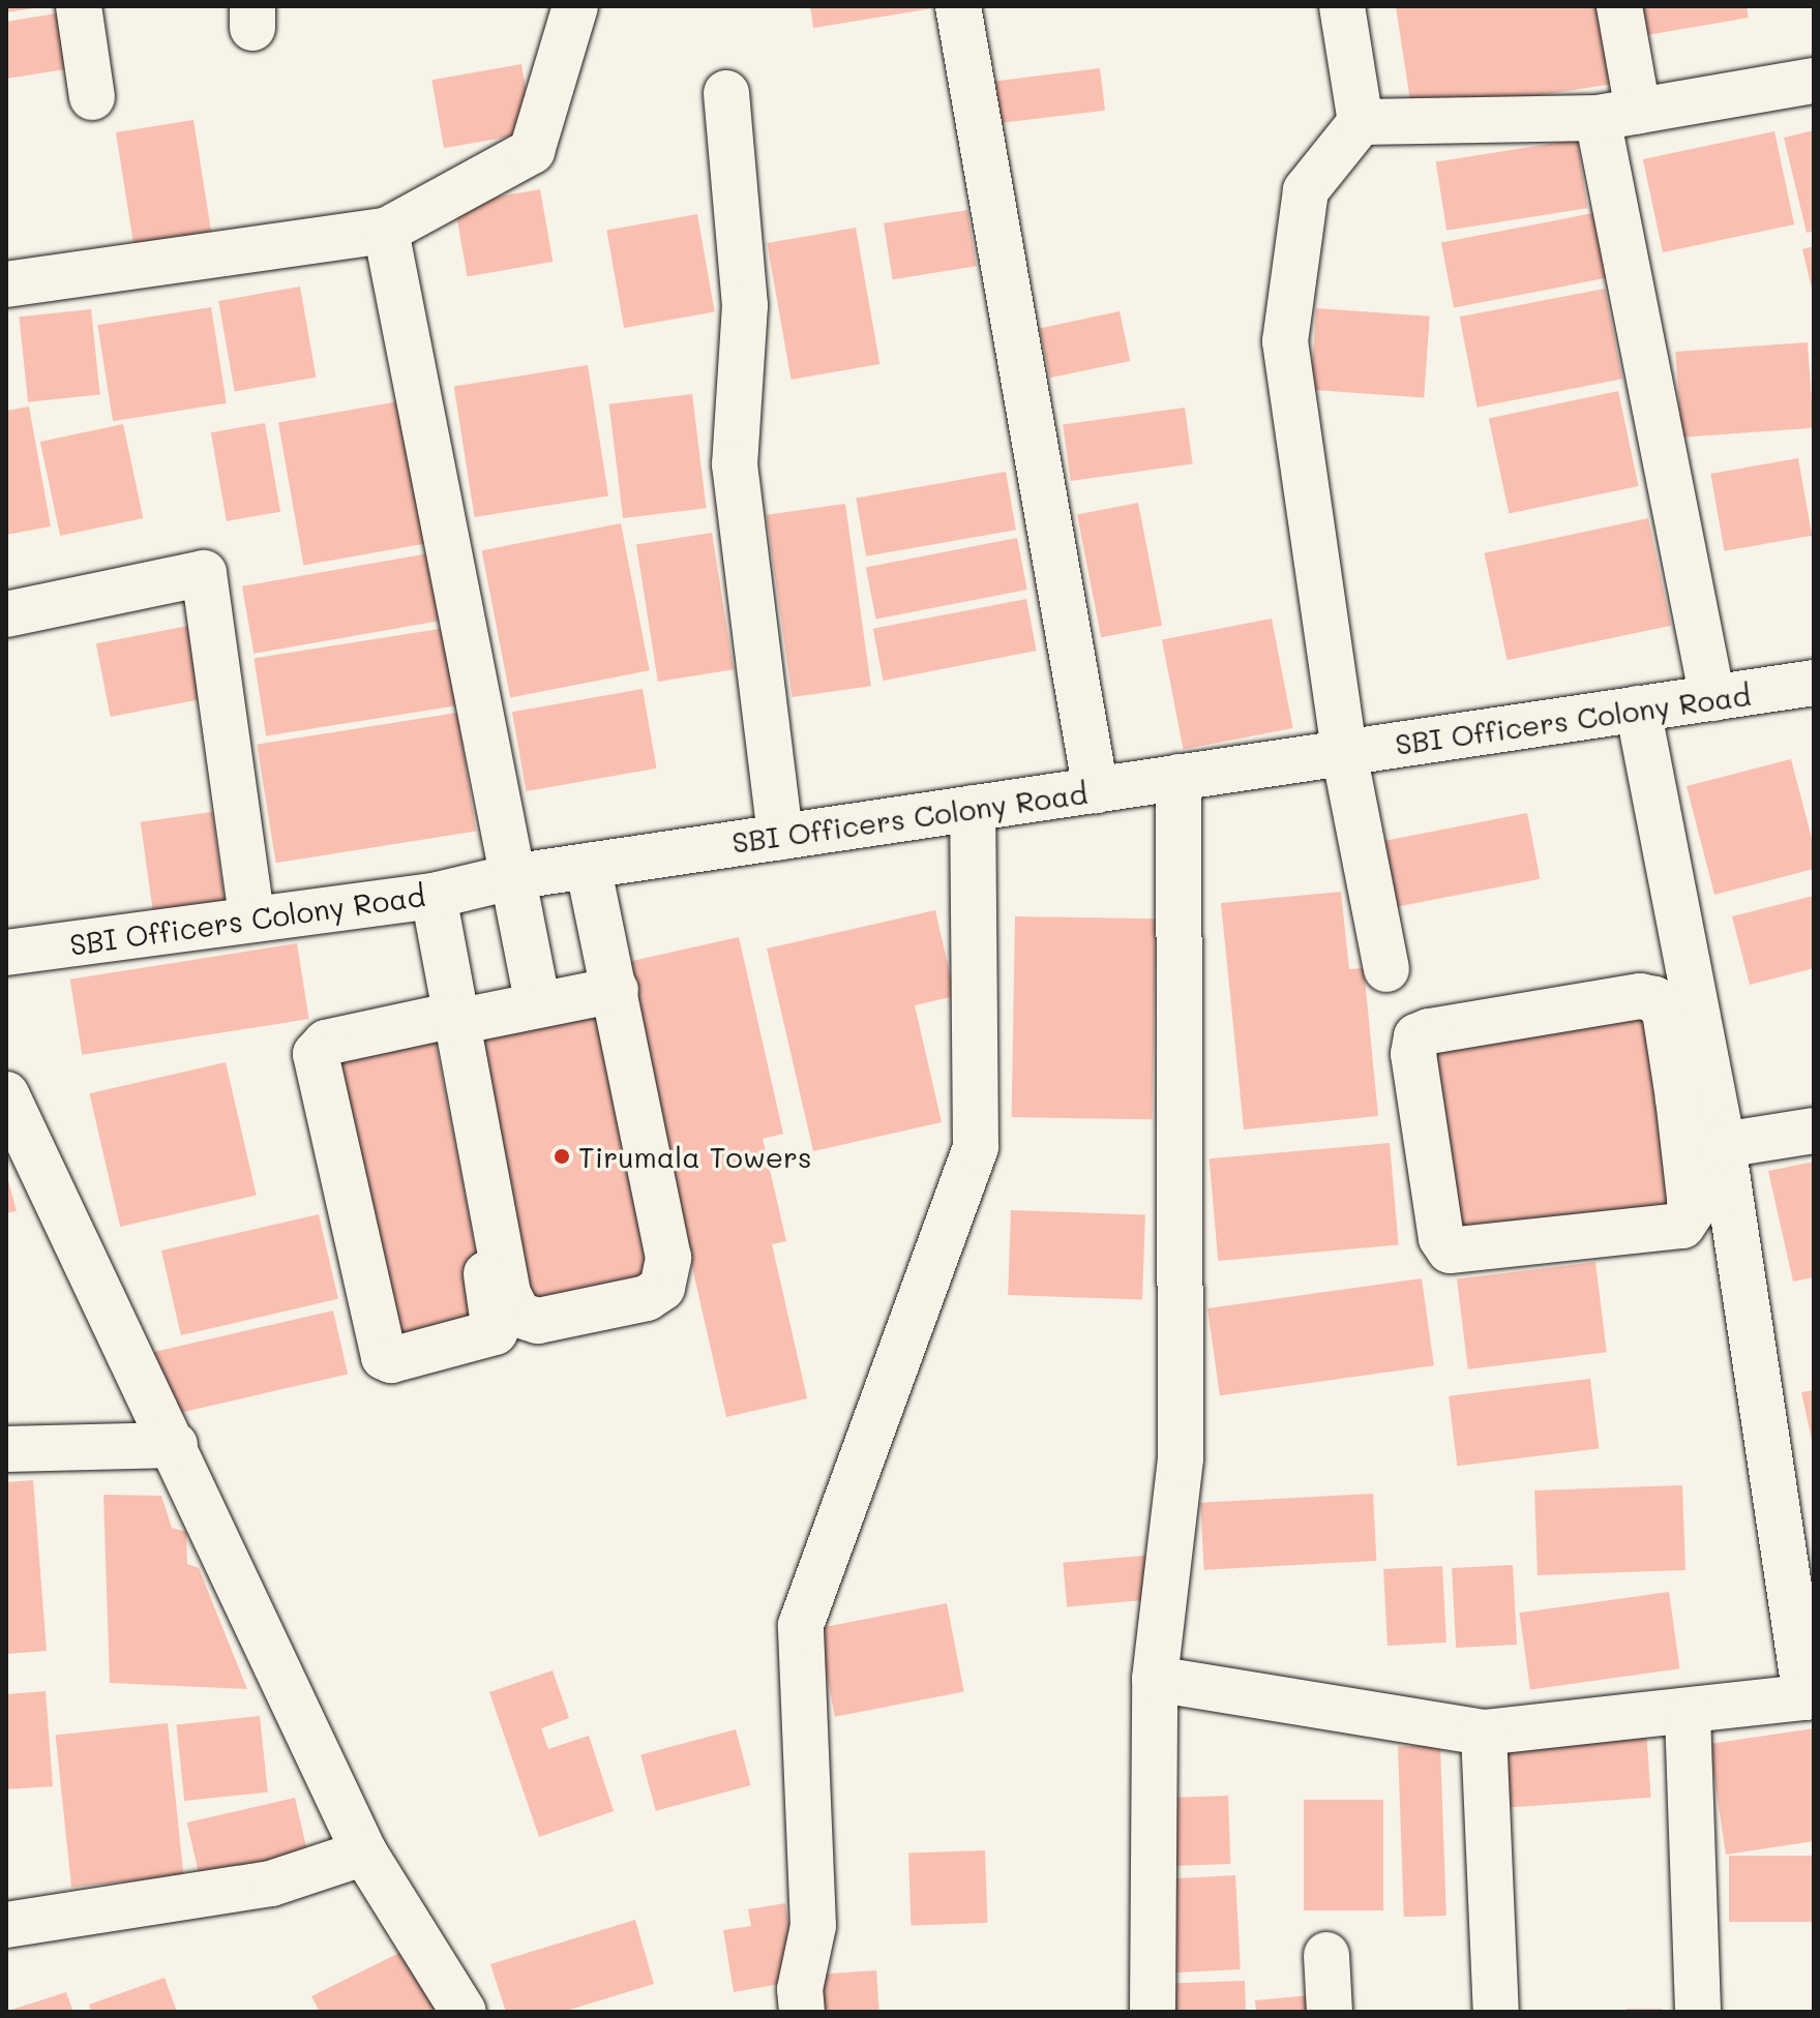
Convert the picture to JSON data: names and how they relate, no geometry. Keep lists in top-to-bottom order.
{
  "streets": {
    "street": ["SBI Officers Colony Road"]
  },
  "places": ["Tirumala Towers"]
}
